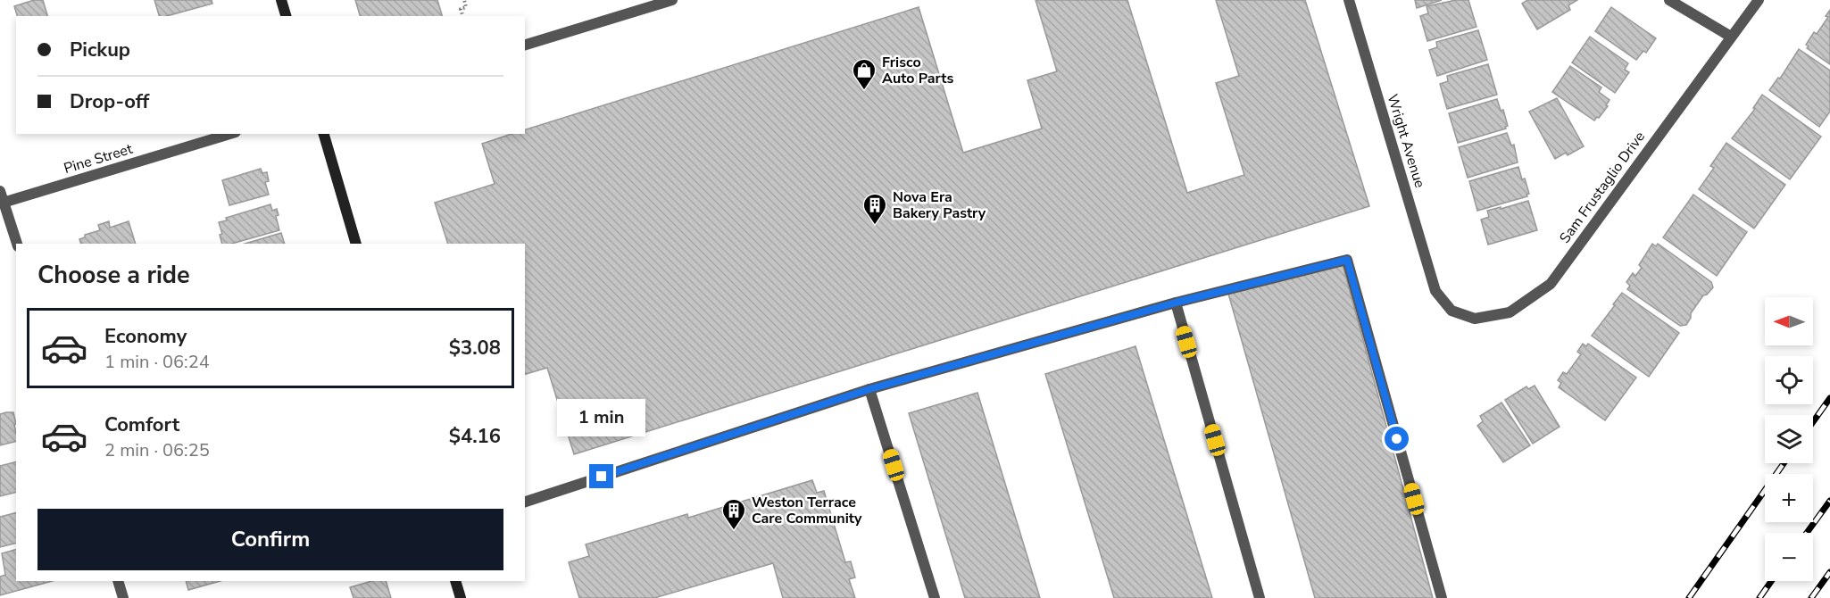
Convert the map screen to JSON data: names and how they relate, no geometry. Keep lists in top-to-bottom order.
{
  "streets": {
    "street": ["Wright Avenue", "Pine Street", "Sam Frustaglio Drive"]
  },
  "crossings": [
    ["Wright Avenue", "Sam Frustaglio Drive"]
  ],
  "places": {
    "shop": ["Frisco Auto Parts"],
    "building": ["Nova Era Bakery Pastry", "Weston Terrace Care Community"]
  },
  "north": "left",
  "page": {
    "banner": ["Pickup", "Drop-off"],
    "heading": "Choose a ride",
    "map_buttons": ["+", "−"],
    "list": [
      {
        "name": "Economy",
        "note": "1 min · 06:24",
        "value": "$3.08"
      },
      {
        "name": "Comfort",
        "note": "2 min · 06:25",
        "value": "$4.16"
      }
    ],
    "bubble": "1 min",
    "buttons": "Confirm"
  }
}
